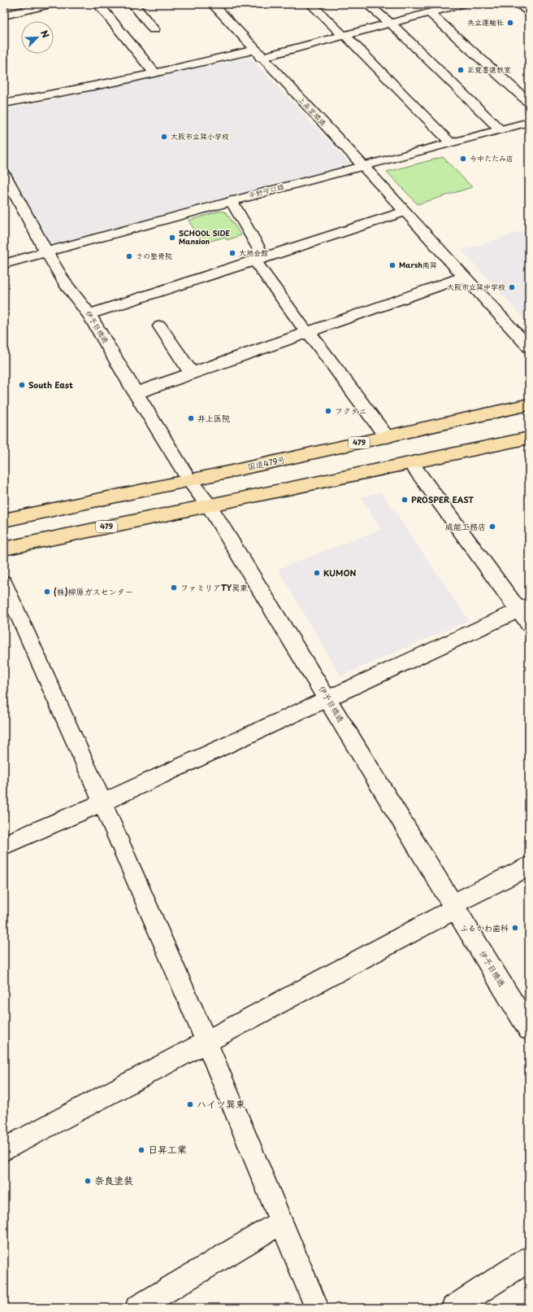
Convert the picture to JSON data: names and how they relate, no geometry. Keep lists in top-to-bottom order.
{
  "streets": {
    "highway": ["479", "国道479号"],
    "street": ["上高室橋通", "平野守口線", "伊予目橋通"]
  },
  "crossings": [
    ["上高室橋通", "平野守口線"],
    ["平野守口線", "伊予目橋通"],
    ["伊予目橋通", "479"],
    ["伊予目橋通", "国道479号"]
  ],
  "places": [
    "共立運輸社",
    "正覚書道教室",
    "大阪市立巽小学校",
    "今中たたみ店",
    "SCHOOL SIDE Mansion",
    "大地会館",
    "さの整骨院",
    "Marsh南巽",
    "大阪市立巽中学校",
    "South East",
    "フクタニ",
    "井上医院",
    "PROSPER EAST",
    "威能工務店",
    "KUMON",
    "ファミリアTY巽東",
    "(株)柳原ガスセンター",
    "ふるかわ歯科",
    "ハイツ巽東",
    "日昇工業",
    "奈良塗装"
  ],
  "north": "top right"
}
